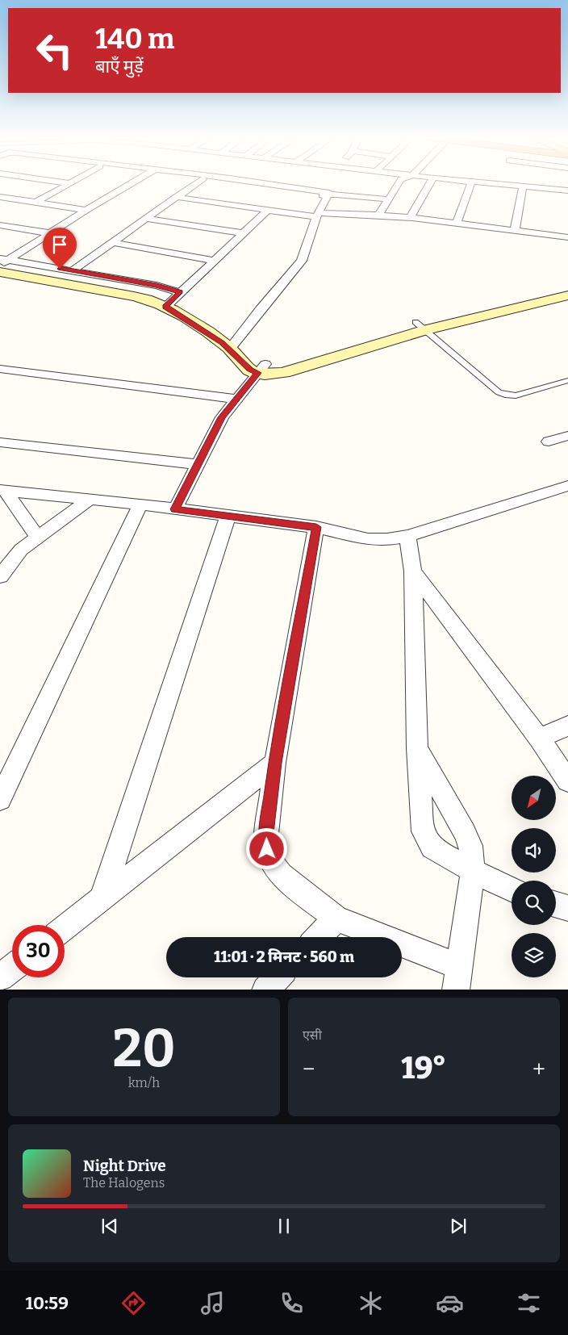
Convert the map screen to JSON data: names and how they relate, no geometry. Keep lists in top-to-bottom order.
{
  "north": "bottom left",
  "page": {
    "turn": ["140 m", "बाएँ मुड़ें"],
    "limit": "30",
    "trip": "11:01 · 2 मिनट · 560 m",
    "tile": [
      ["20", "km/h"],
      "एसी"
    ],
    "heat": ["−", "19°", "+"],
    "song": ["Night Drive", "The Halogens"],
    "tabs": "10:59"
  }
}
